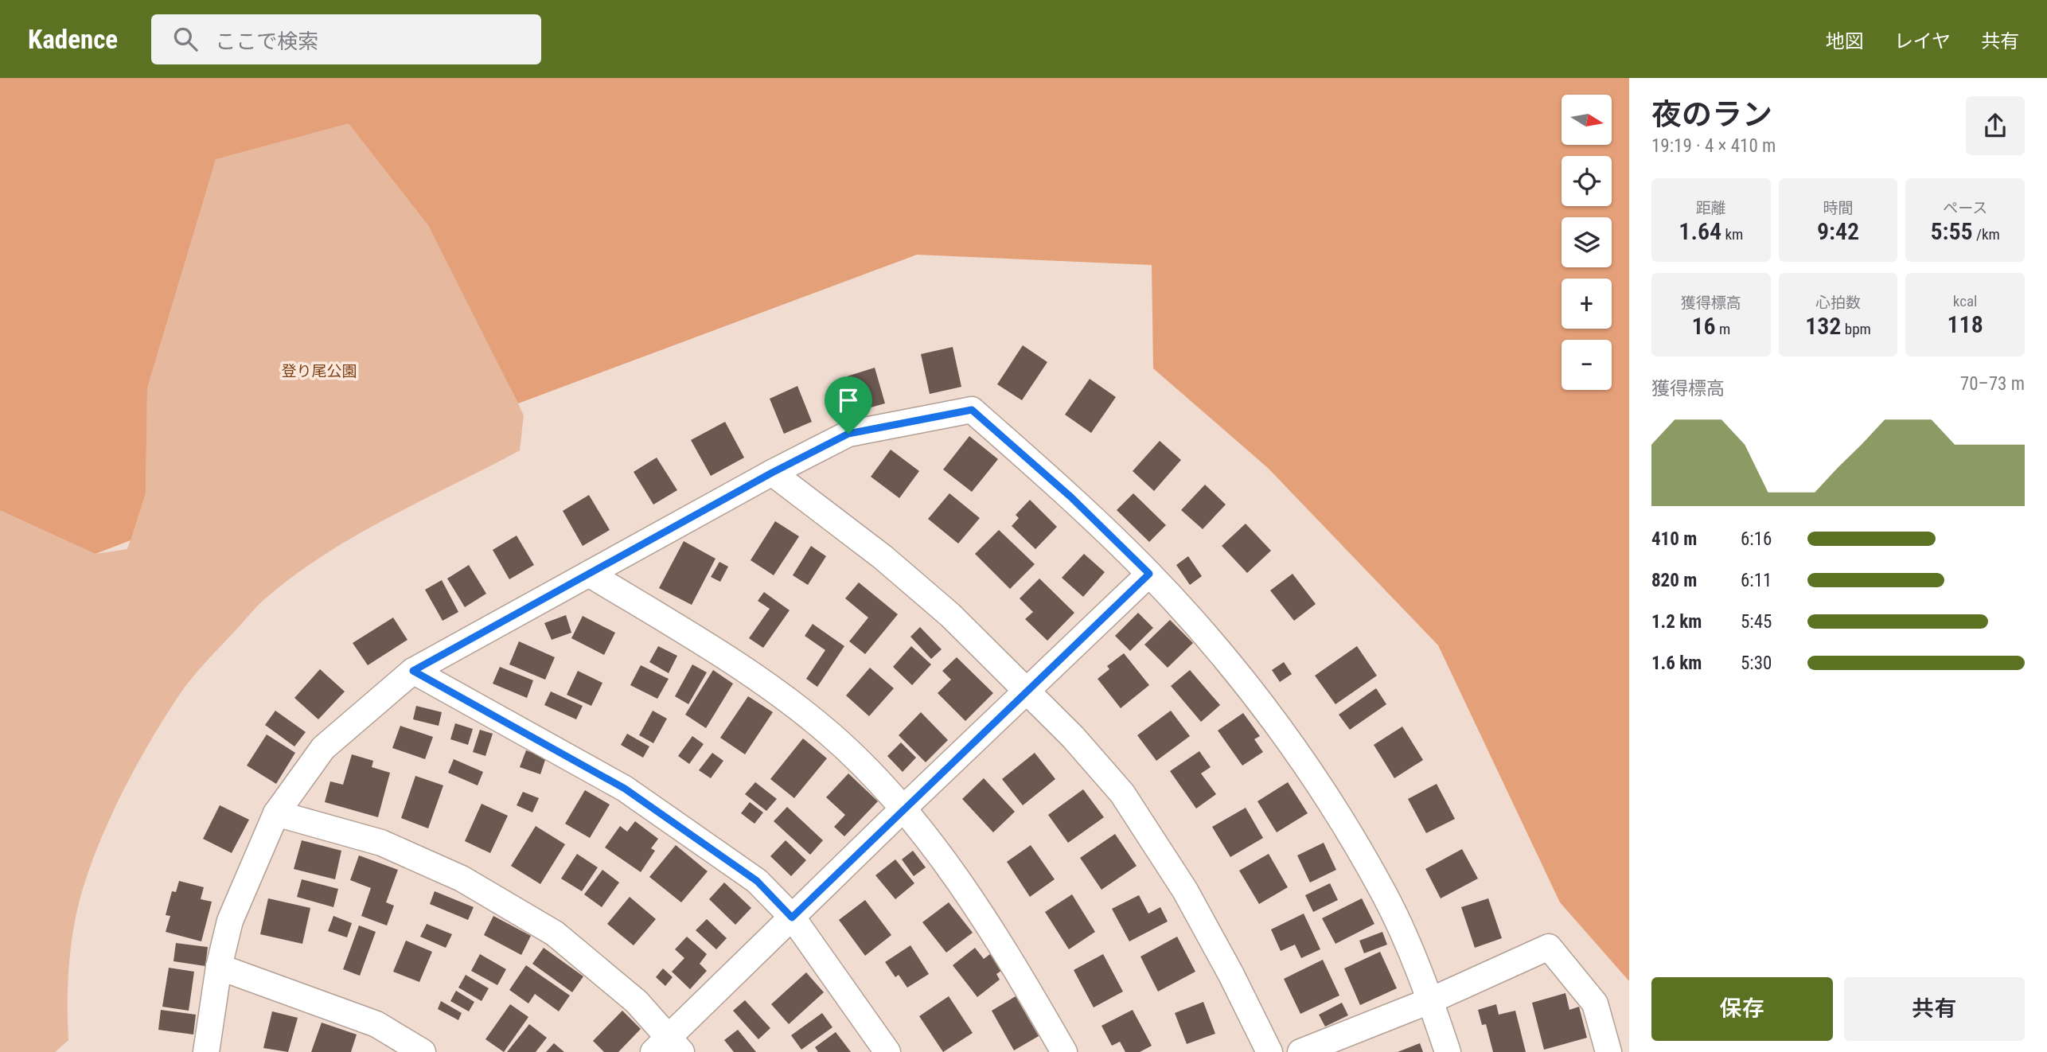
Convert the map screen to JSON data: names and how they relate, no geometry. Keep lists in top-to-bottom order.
{
  "parks": ["登り尾公園"],
  "north": "right",
  "page": {
    "header": "Kadence",
    "search": "ここで検索",
    "nav": ["地図", "レイヤ", "共有"],
    "heading": ["夜のラン", "19:19 · 4 × 410 m"],
    "map_buttons": ["+", "−"],
    "stats": [
      ["距離", "1.64 km"],
      ["時間", "9:42"],
      ["ペース", "5:55 /km"],
      ["獲得標高", "16 m"],
      ["心拍数", "132 bpm"],
      ["kcal", "118"]
    ],
    "chart": ["獲得標高", "70–73 m"],
    "list": [
      {
        "name": "410 m",
        "note": "6:16"
      },
      {
        "name": "820 m",
        "note": "6:11"
      },
      {
        "name": "1.2 km",
        "note": "5:45"
      },
      {
        "name": "1.6 km",
        "note": "5:30"
      }
    ],
    "buttons": ["保存", "共有"]
  }
}
